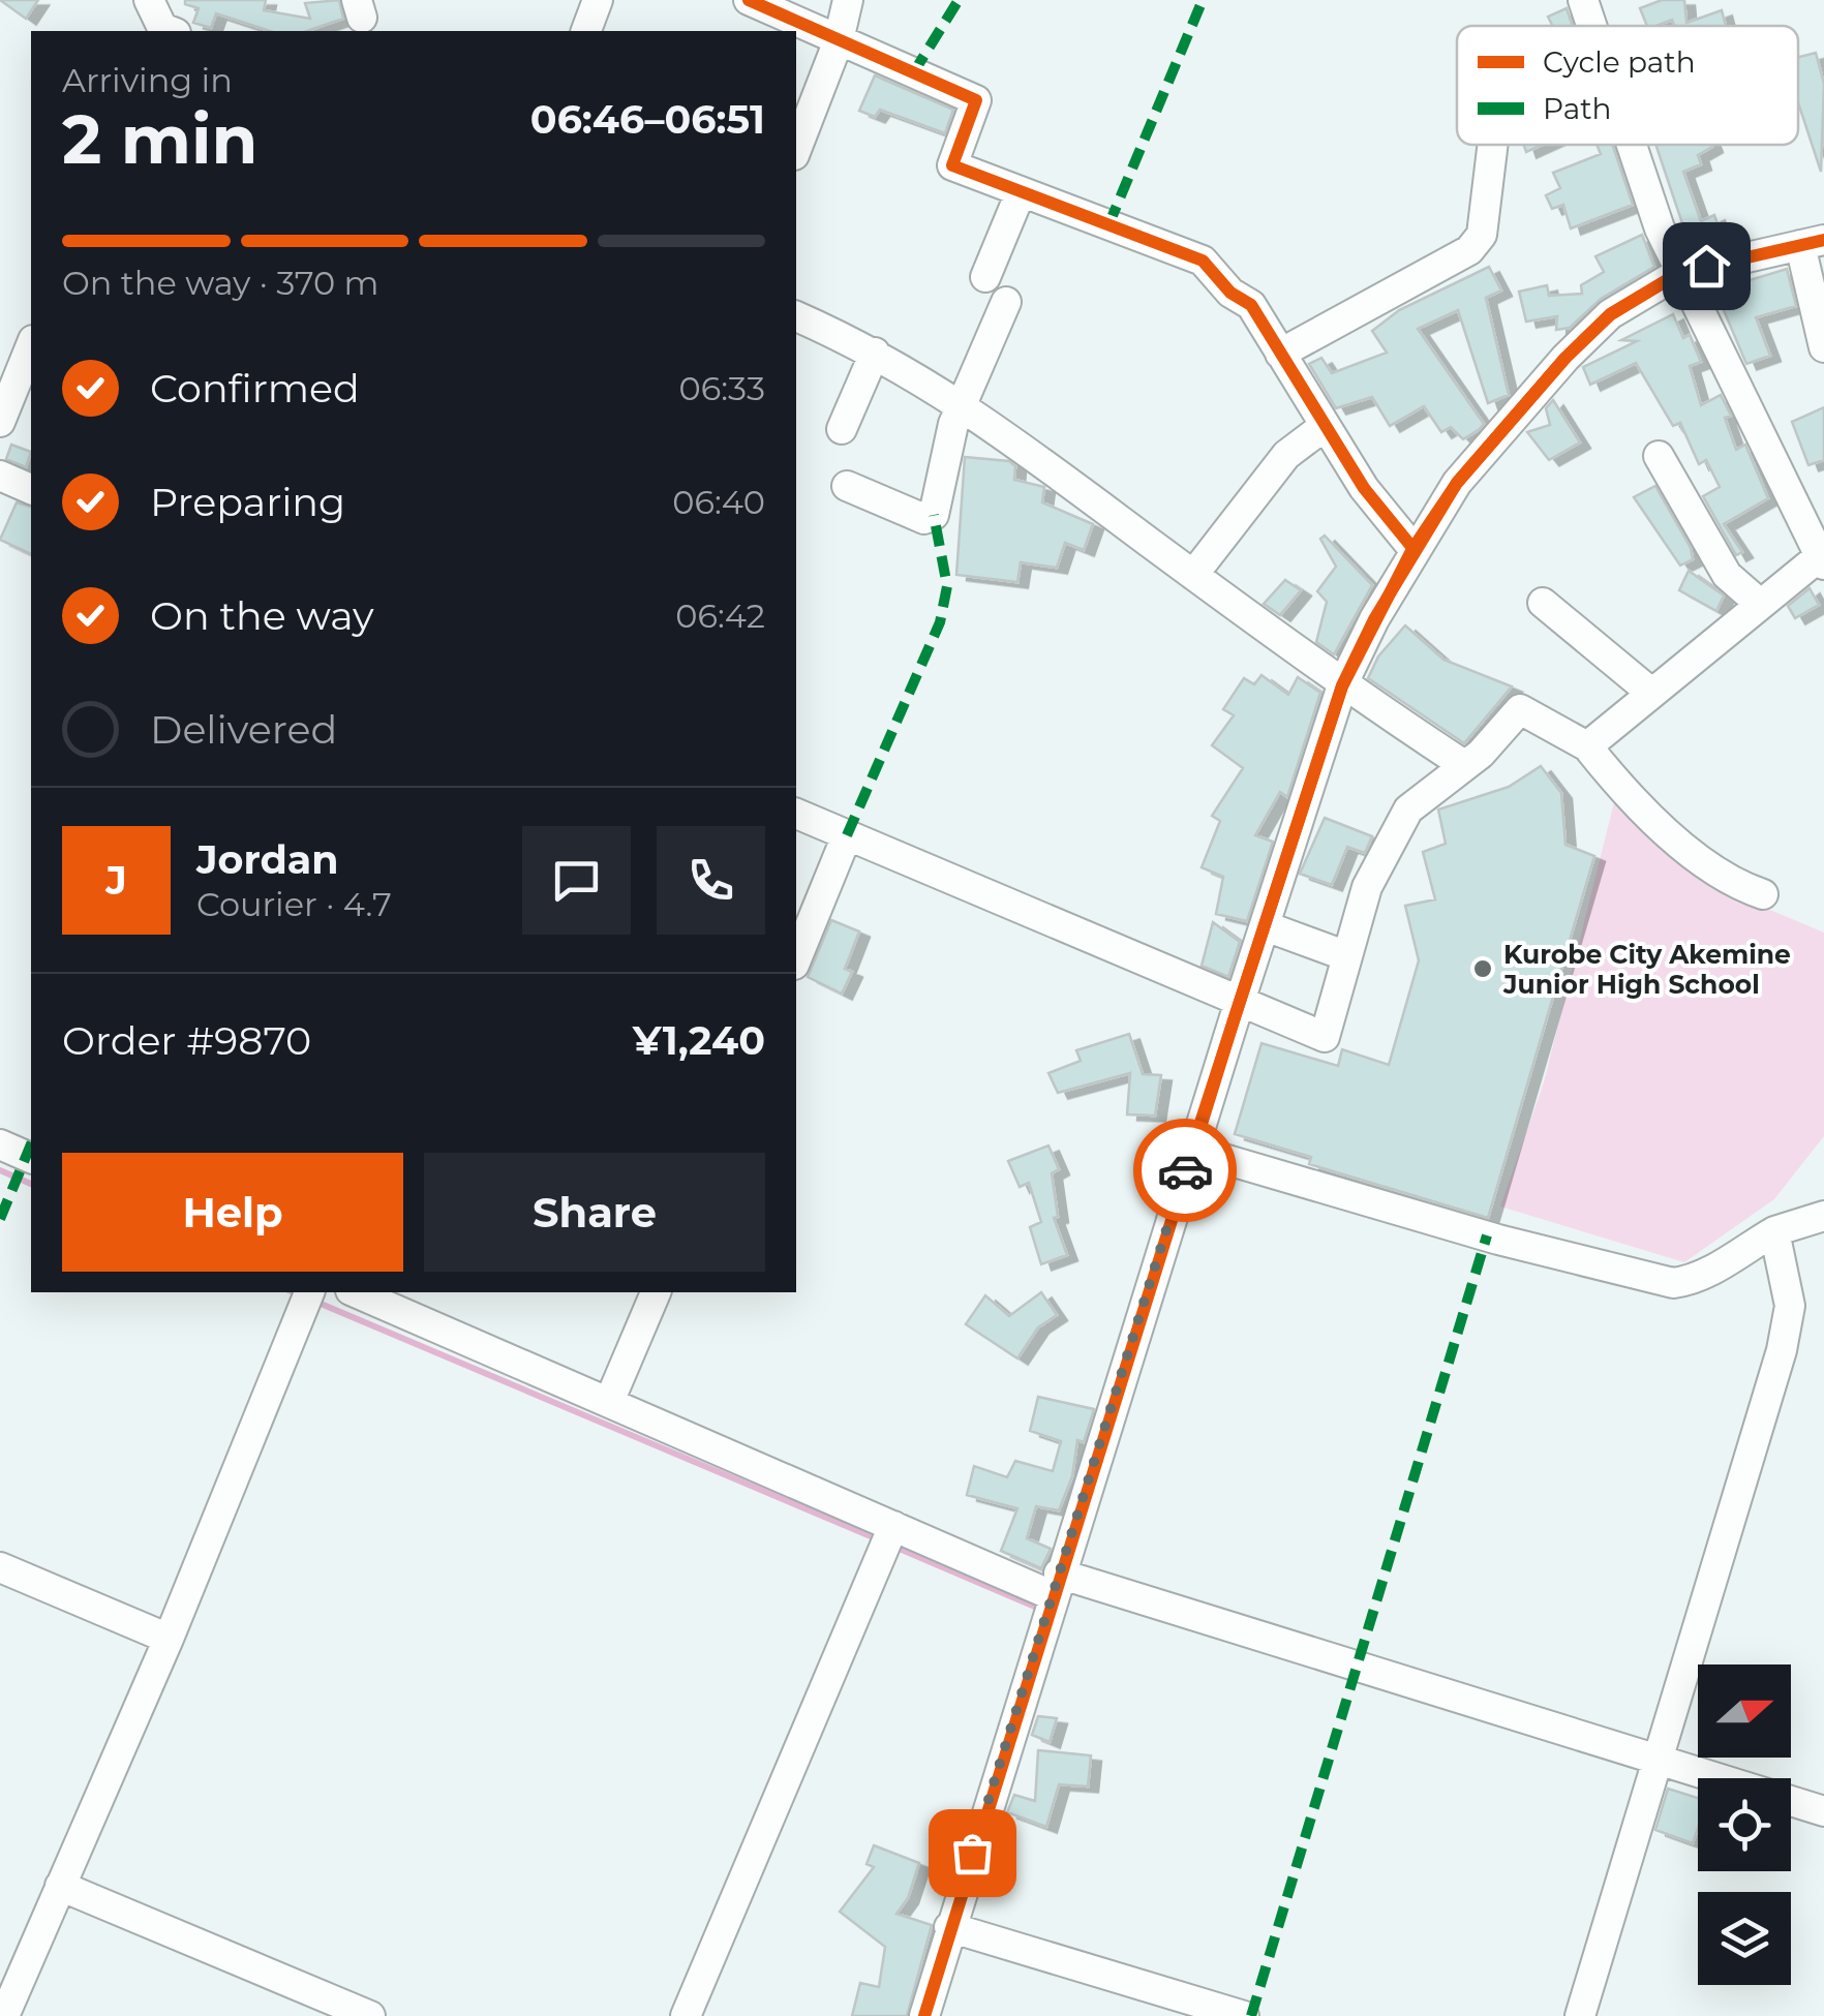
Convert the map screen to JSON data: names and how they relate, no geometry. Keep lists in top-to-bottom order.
{
  "places": ["Kurobe City Akemine Junior High School"],
  "legend": ["Cycle path", "Path"],
  "north": "right",
  "page": {
    "heading": ["2 min", "Arriving in", "06:46–06:51"],
    "panel": [
      "Jordan",
      "Courier · 4.7",
      "Order #9870",
      "¥1,240"
    ],
    "bar": "On the way · 370 m",
    "list": [
      ["Confirmed", "06:33"],
      ["Preparing", "06:40"],
      ["On the way", "06:42"],
      "Delivered"
    ],
    "round": "J",
    "buttons": ["Help", "Share"]
  }
}
